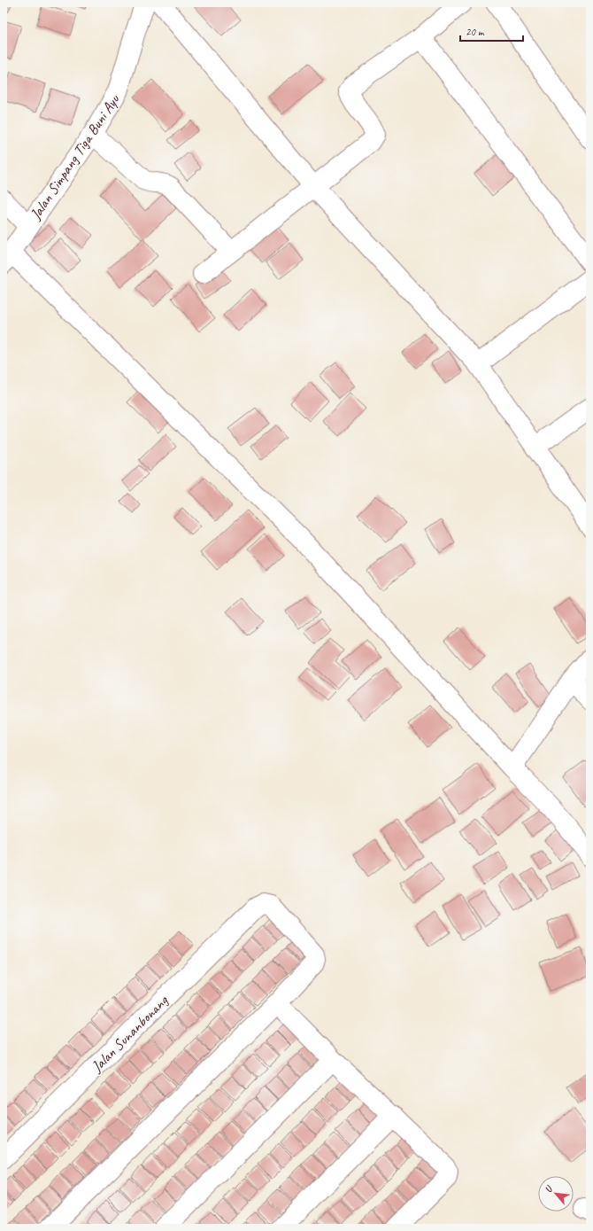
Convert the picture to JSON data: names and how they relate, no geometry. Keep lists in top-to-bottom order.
{
  "streets": {
    "street": ["Jalan Simpang Tiga Buni Ayu", "Jalan Sunanbonang"]
  },
  "scale_bar": "20 m",
  "north": "top left"
}
